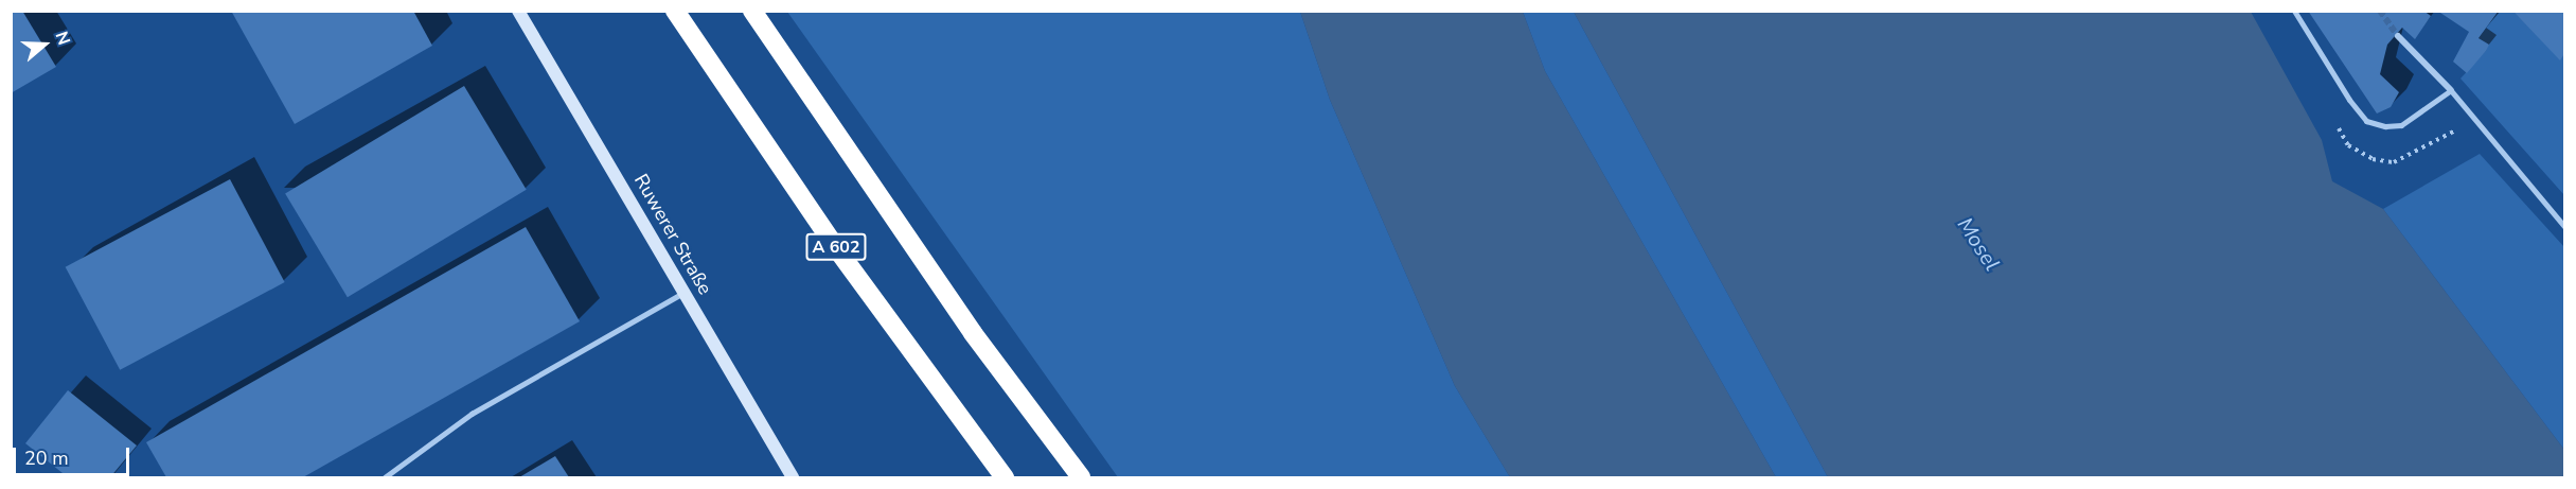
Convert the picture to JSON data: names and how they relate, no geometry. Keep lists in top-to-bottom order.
{
  "streets": {
    "highway": ["A 602"],
    "main road": ["Ruwerer Straße"]
  },
  "water": ["Mosel"],
  "scale_bar": "20 m",
  "north": "right"
}
